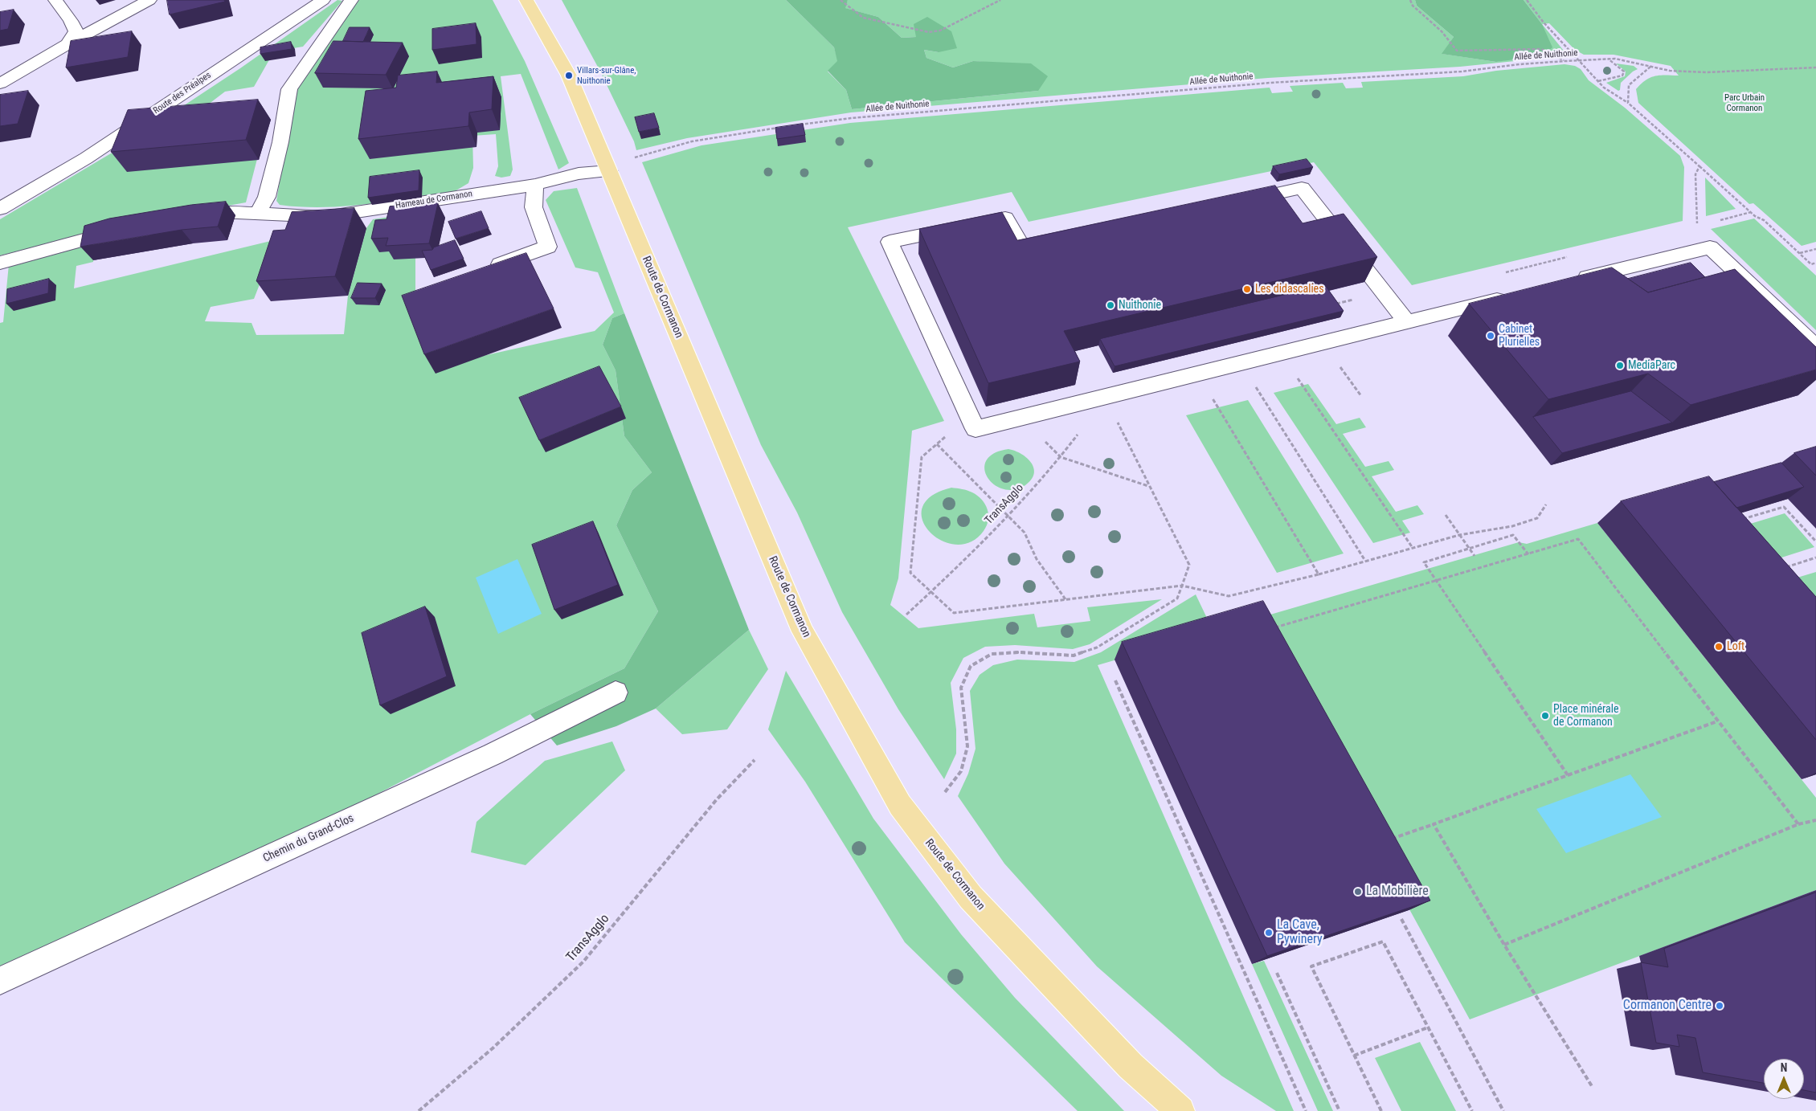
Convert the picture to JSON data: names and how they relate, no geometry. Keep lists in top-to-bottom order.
{
  "streets": {
    "main road": ["Route de Cormanon"],
    "street": ["Route des Préalpes", "Hameau de Cormanon", "Chemin du Grand-Clos"],
    "path": ["Allée de Nuithonie", "TransAgglo"]
  },
  "crossings": [
    ["Hameau de Cormanon", "Route de Cormanon"]
  ],
  "parks": ["Parc Urbain Cormanon"],
  "places": [
    "Villars-sur-Glâne, Nuithonie",
    "Les didascalies",
    "Nuithonie",
    "Cabinet Plurielles",
    "MediaParc",
    "Loft",
    "Place minérale de Cormanon",
    "La Mobilière",
    "La Cave, Pywinery",
    "Cormanon Centre"
  ],
  "north": "top"
}
